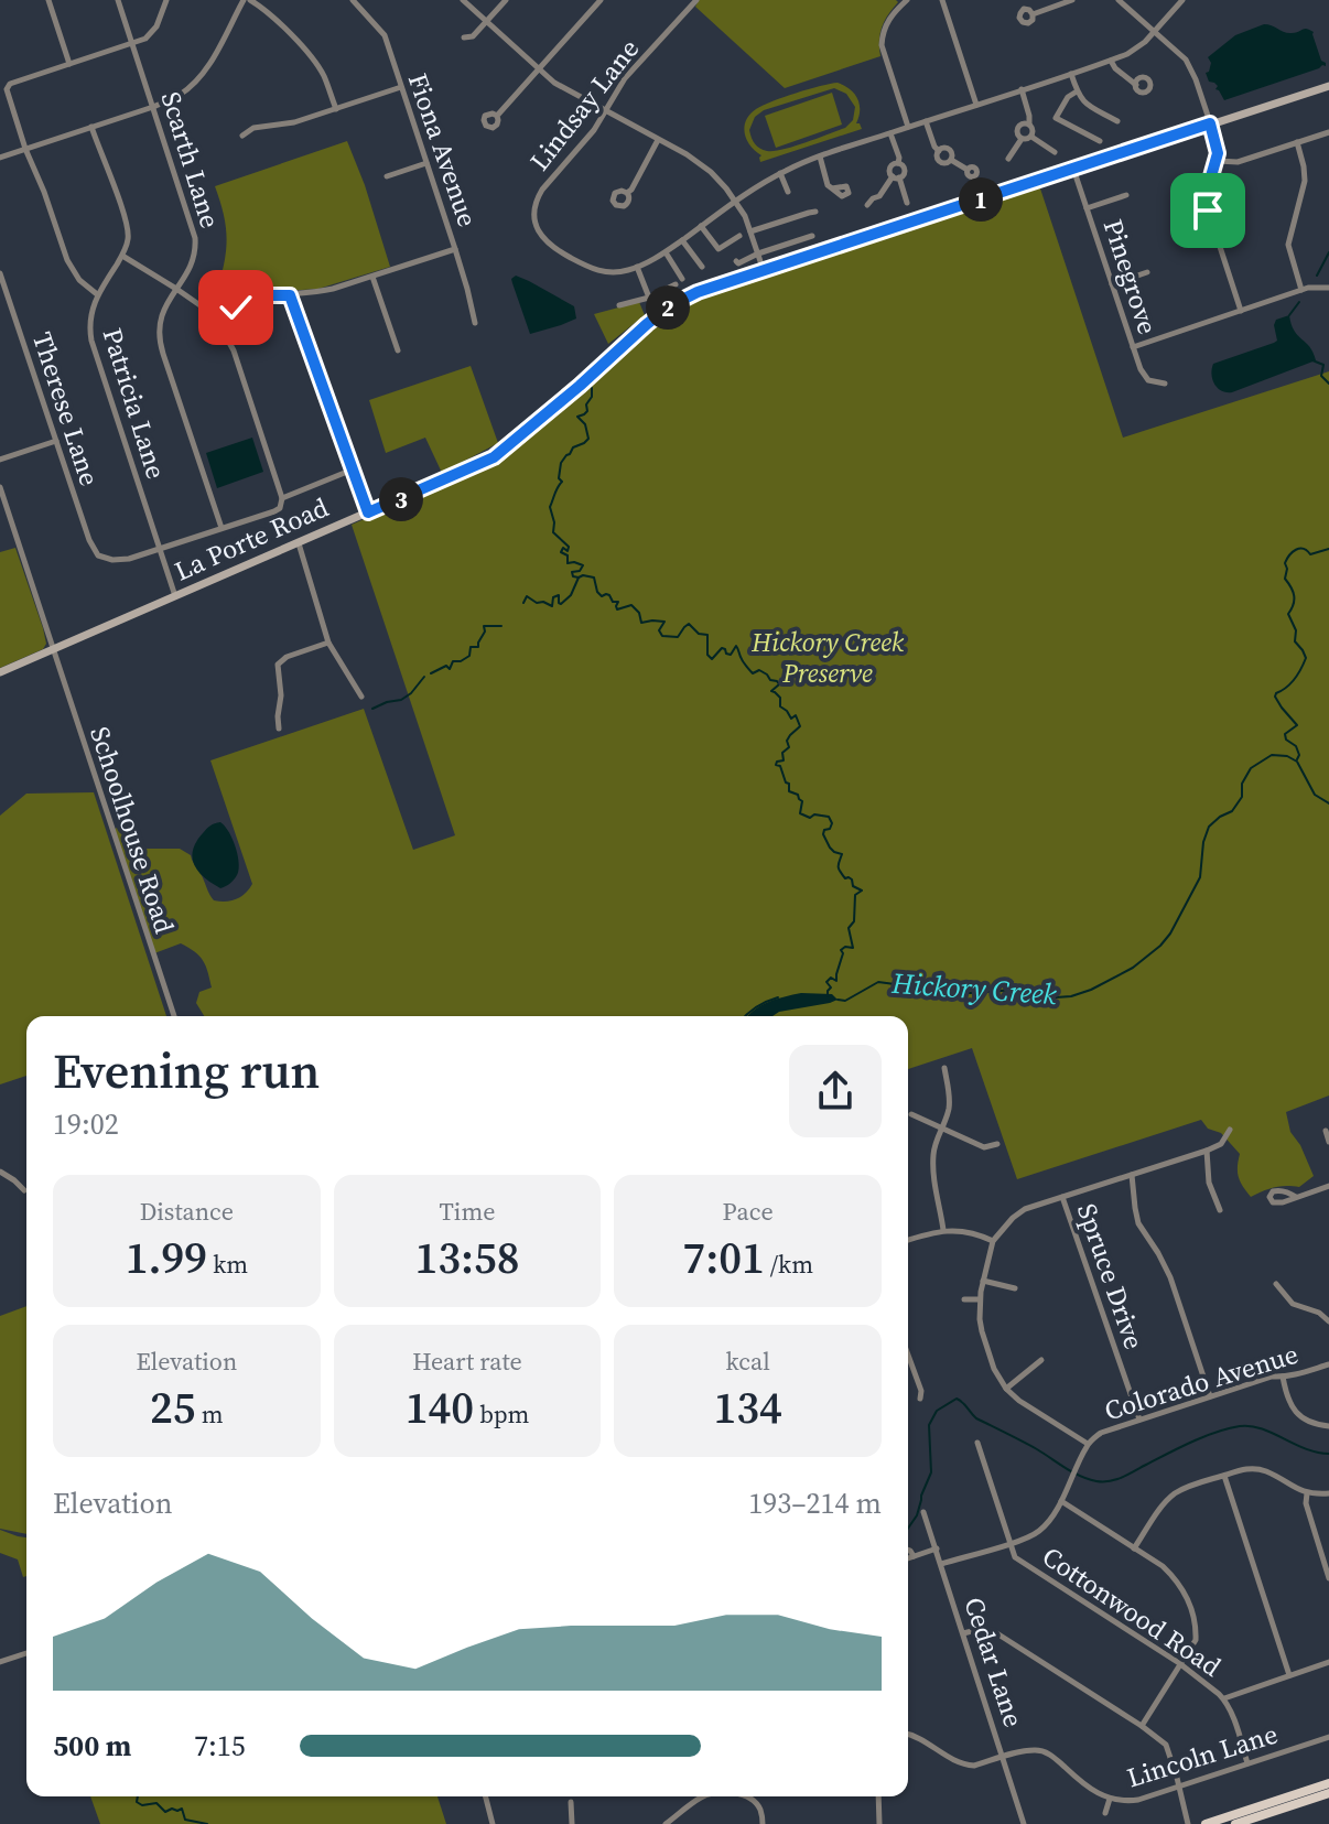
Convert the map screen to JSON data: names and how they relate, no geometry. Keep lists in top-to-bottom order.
{
  "streets": {
    "street": [
      "Lindsay Lane",
      "Fiona Avenue",
      "Scarth Lane",
      "Pinegrove",
      "Patricia Lane",
      "Therese Lane",
      "La Porte Road",
      "Schoolhouse Road",
      "Spruce Drive",
      "Colorado Avenue",
      "Cottonwood Road",
      "Cedar Lane",
      "Lincoln Lane"
    ]
  },
  "crossings": [
    ["Pinegrove", "La Porte Road"],
    ["Patricia Lane", "Therese Lane"],
    ["Patricia Lane", "La Porte Road"],
    ["La Porte Road", "Schoolhouse Road"],
    ["Spruce Drive", "Colorado Avenue"],
    ["Cottonwood Road", "Lincoln Lane"],
    ["Cedar Lane", "Lincoln Lane"]
  ],
  "water": ["Hickory Creek"],
  "parks": ["Hickory Creek Preserve"],
  "page": {
    "pins": ["1", "2", "3"],
    "heading": ["Evening run", "19:02"],
    "stats": [
      ["Distance", "1.99 km"],
      ["Time", "13:58"],
      ["Pace", "7:01 /km"],
      ["Elevation", "25 m"],
      ["Heart rate", "140 bpm"],
      ["kcal", "134"]
    ],
    "chart": ["Elevation", "193–214 m"],
    "list": [
      {
        "name": "500 m",
        "note": "7:15"
      }
    ]
  }
}
